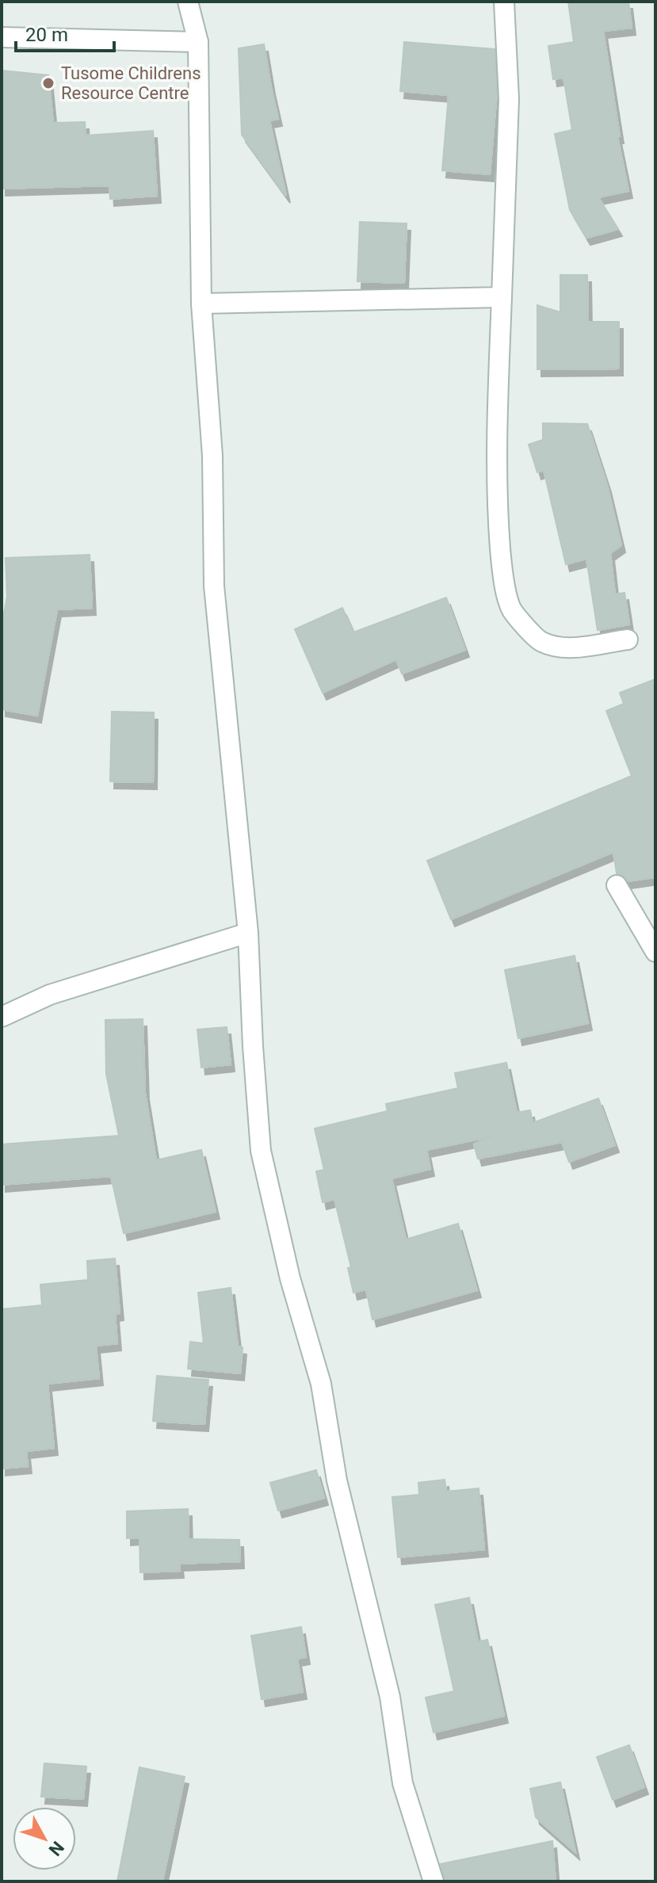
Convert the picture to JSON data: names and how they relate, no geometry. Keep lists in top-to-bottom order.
{
  "places": ["Tusome Childrens Resource Centre"],
  "scale_bar": "20 m",
  "north": "bottom right"
}
